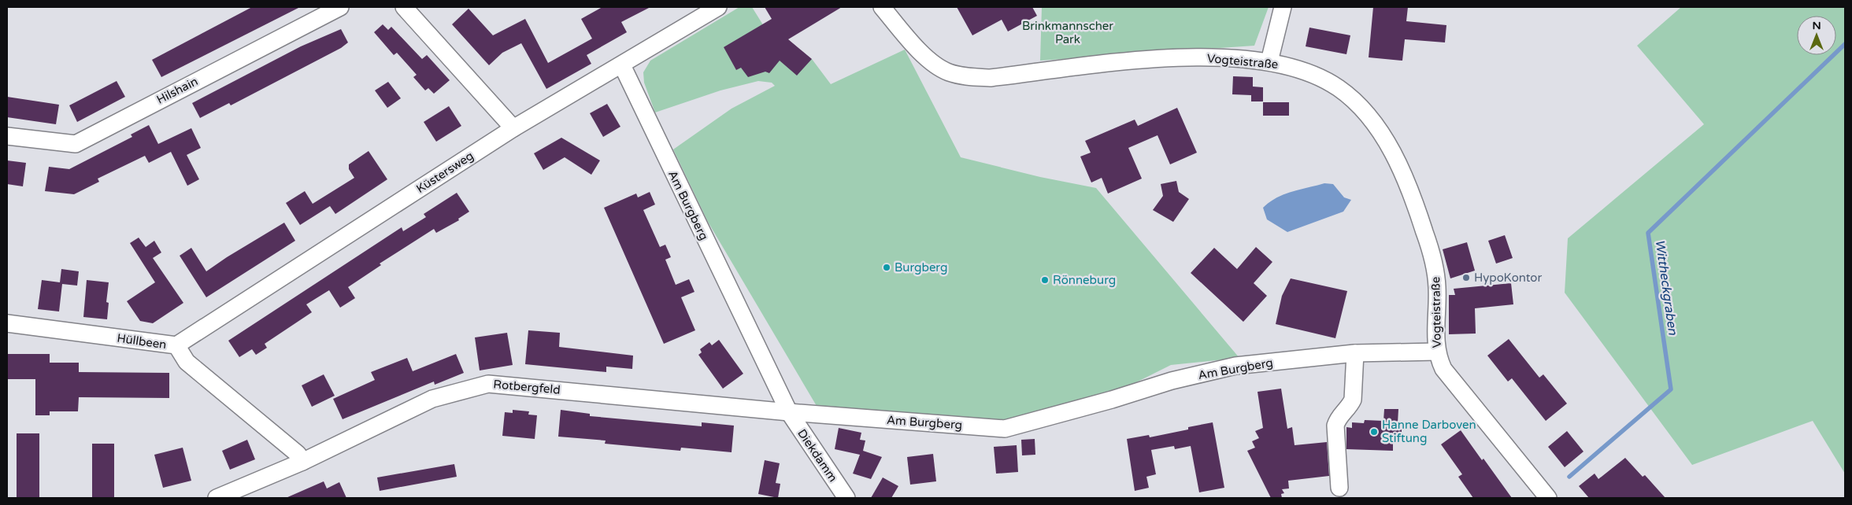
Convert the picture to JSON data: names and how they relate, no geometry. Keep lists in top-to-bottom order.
{
  "streets": {
    "street": [
      "Vogteistraße",
      "Hilshain",
      "Küstersweg",
      "Am Burgberg",
      "Hüllbeen",
      "Rotbergfeld",
      "Diekdamm"
    ]
  },
  "crossings": [
    ["Vogteistraße", "Am Burgberg"],
    ["Küstersweg", "Am Burgberg"],
    ["Küstersweg", "Hüllbeen"],
    ["Am Burgberg", "Rotbergfeld"],
    ["Am Burgberg", "Diekdamm"],
    ["Hüllbeen", "Rotbergfeld"],
    ["Rotbergfeld", "Diekdamm"]
  ],
  "water": ["Wittheckgraben"],
  "parks": ["Brinkmannscher Park"],
  "places": [
    "Burgberg",
    "HypoKontor",
    "Rönneburg",
    "Hanne Darboven Stiftung"
  ],
  "north": "top"
}
